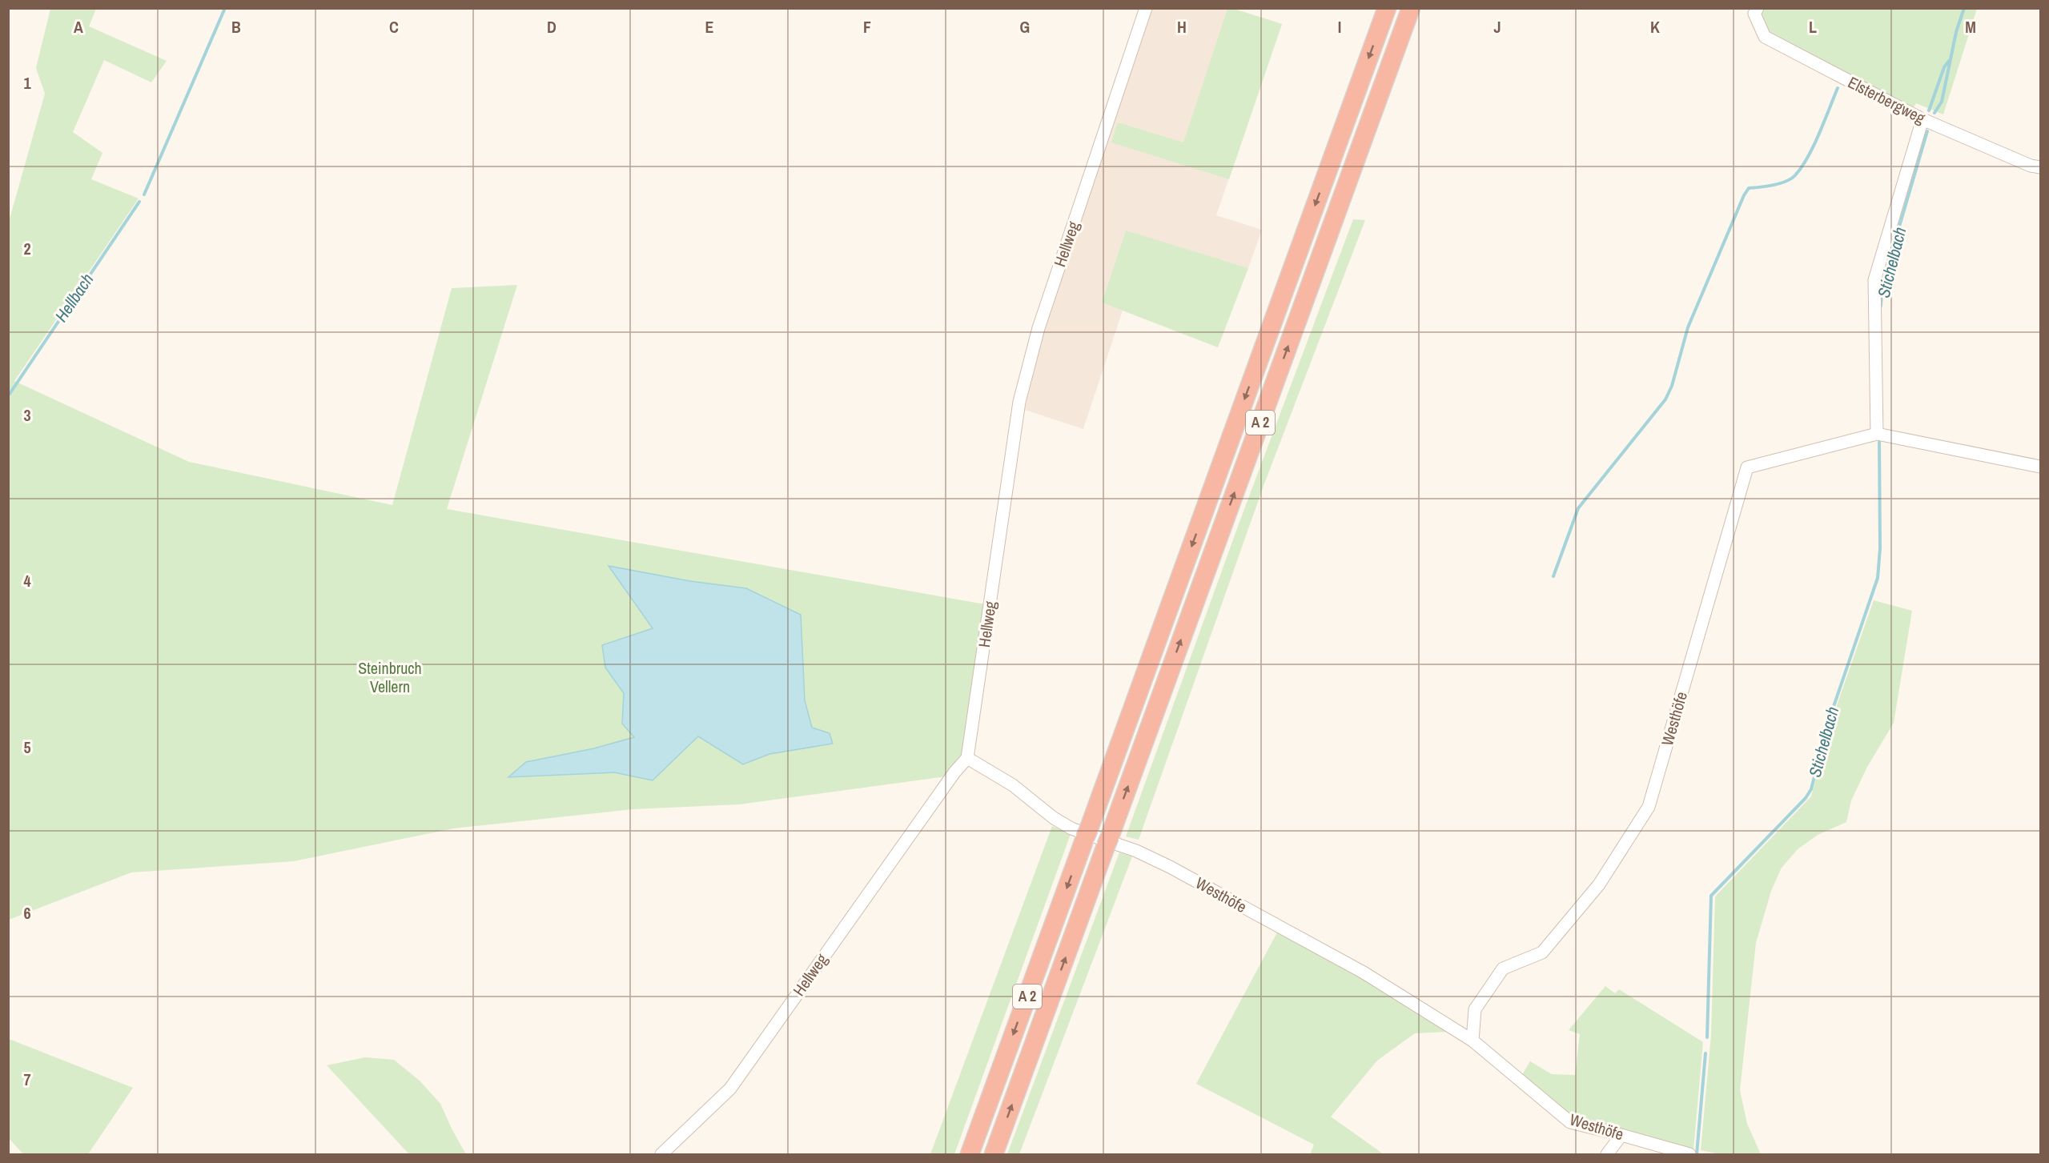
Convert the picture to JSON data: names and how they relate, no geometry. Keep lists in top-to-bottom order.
{
  "streets": {
    "highway": ["A 2"],
    "street": ["Elsterbergweg", "Hellweg", "Westhöfe"]
  },
  "crossings": [
    ["Hellweg", "Westhöfe"]
  ],
  "water": ["Stichelbach", "Hellbach"],
  "parks": ["Steinbruch Vellern"],
  "grid": {
    "columns": [
      "A",
      "B",
      "C",
      "D",
      "E",
      "F",
      "G",
      "H",
      "I",
      "J",
      "K",
      "L",
      "M"
    ],
    "rows": [
      "1",
      "2",
      "3",
      "4",
      "5",
      "6",
      "7"
    ]
  }
}
